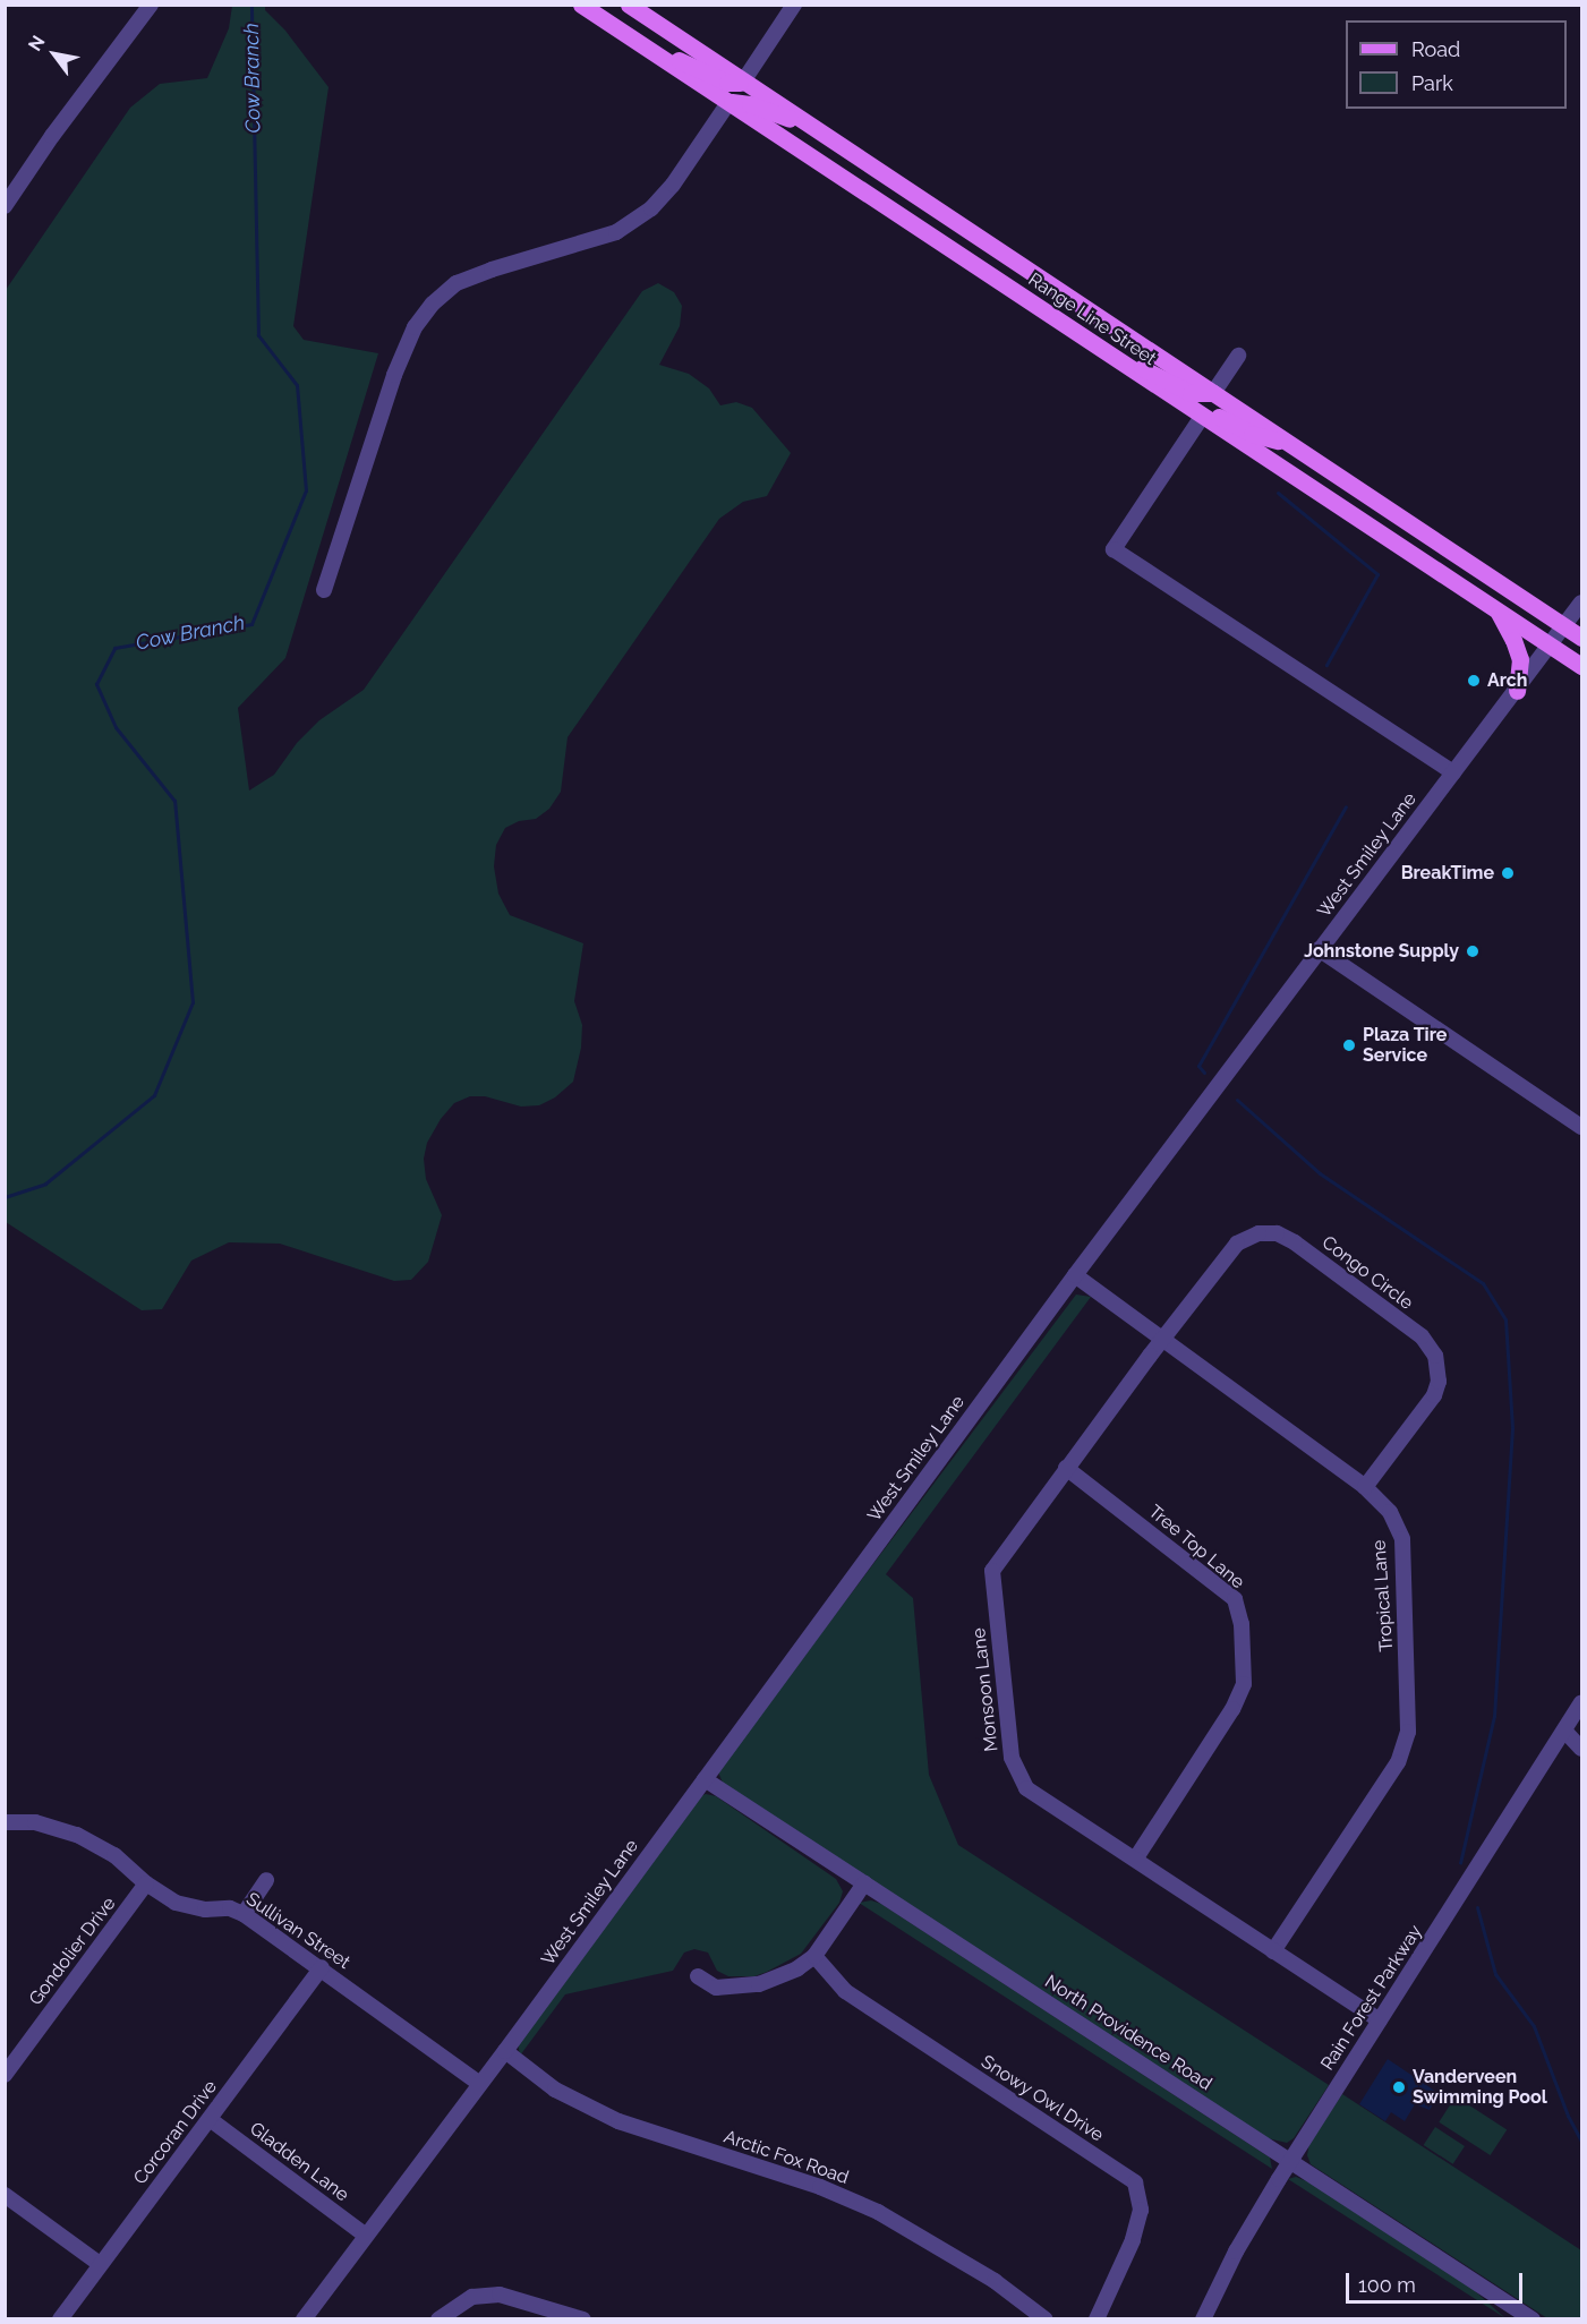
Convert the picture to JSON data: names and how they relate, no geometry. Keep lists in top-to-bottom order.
{
  "streets": {
    "main road": ["Range Line Street"],
    "street": [
      "West Smiley Lane",
      "Congo Circle",
      "Tree Top Lane",
      "Tropical Lane",
      "Monsoon Lane",
      "Sullivan Street",
      "Gondolier Drive",
      "Rain Forest Parkway",
      "North Providence Road",
      "Snowy Owl Drive",
      "Corcoran Drive",
      "Arctic Fox Road",
      "Gladden Lane"
    ]
  },
  "crossings": [
    ["Range Line Street", "West Smiley Lane"],
    ["West Smiley Lane", "Tropical Lane"],
    ["West Smiley Lane", "Sullivan Street"],
    ["West Smiley Lane", "North Providence Road"],
    ["West Smiley Lane", "Arctic Fox Road"],
    ["West Smiley Lane", "Gladden Lane"],
    ["Congo Circle", "Tropical Lane"],
    ["Congo Circle", "Monsoon Lane"],
    ["Tree Top Lane", "Monsoon Lane"],
    ["Tropical Lane", "Monsoon Lane"],
    ["Monsoon Lane", "Rain Forest Parkway"],
    ["Sullivan Street", "Gondolier Drive"],
    ["Sullivan Street", "Corcoran Drive"],
    ["Rain Forest Parkway", "North Providence Road"],
    ["Corcoran Drive", "Gladden Lane"]
  ],
  "water": ["Cow Branch"],
  "places": [
    "Arch",
    "BreakTime",
    "Johnstone Supply",
    "Plaza Tire Service",
    "Vanderveen Swimming Pool"
  ],
  "legend": ["Road", "Park"],
  "scale_bar": "100 m",
  "north": "top left"
}
